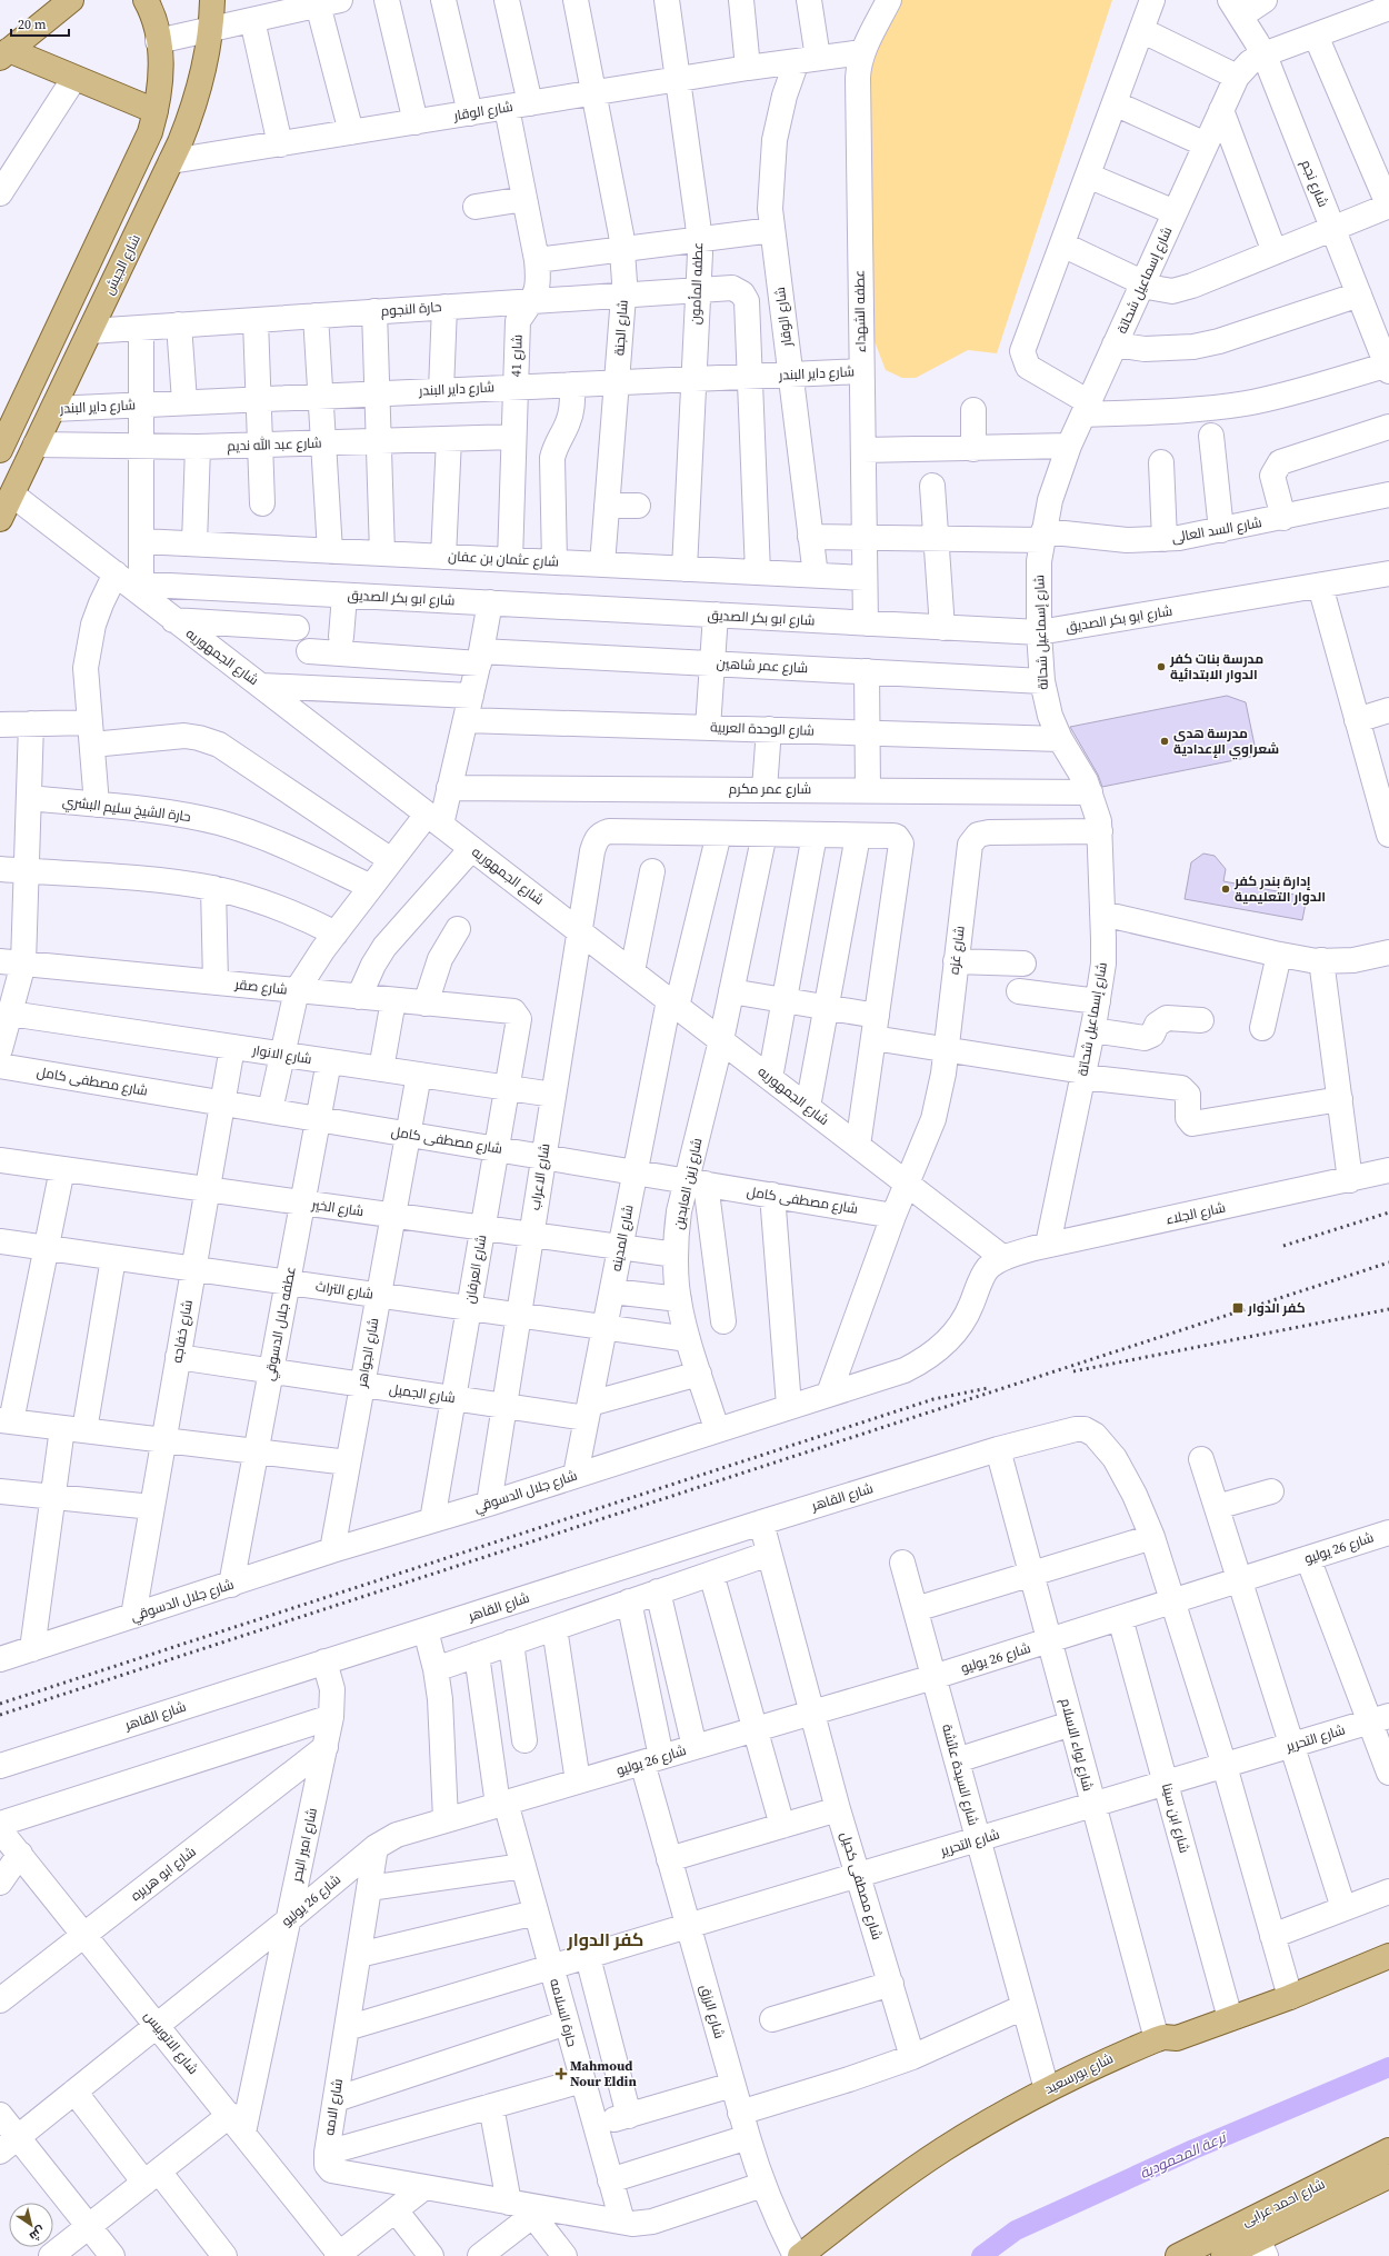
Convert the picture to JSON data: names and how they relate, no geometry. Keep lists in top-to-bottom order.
{
  "streets": {
    "main road": ["شارع الجيش", "شارع بورسعيد", "شارع احمد عرابى"],
    "street": [
      "شارع الوقار",
      "شارع نجم",
      "شارع إسماعيل شحاتة",
      "عطفه المأمون",
      "حارة النجوم",
      "عطفه الشهداء",
      "شارع الجنة",
      "شارع 41",
      "شارع داير البندر",
      "شارع عبد الله نديم",
      "شارع السد العالى",
      "شارع عثمان بن عفان",
      "شارع ابو بكر الصديق",
      "شارع الجمهوريه",
      "شارع عمر شاهين",
      "شارع الوحدة العربية",
      "شارع عمر مكرم",
      "حارة الشيخ سليم البشري",
      "شارع غزه",
      "شارع صقر",
      "شارع الانوار",
      "شارع مصطفى كامل",
      "شارع الاعراب",
      "شارع زين العابدين",
      "شارع الخير",
      "شارع الجلاء",
      "شارع المدينه",
      "شارع العرفان",
      "شارع التراث",
      "عطفه جلال الدسوقي",
      "شارع خفاجه",
      "شارع الجواهر",
      "شارع الجميل",
      "شارع جلال الدسوقي",
      "شارع القاهر",
      "شارع 26 يوليو",
      "شارع التحرير",
      "شارع لواء الاسلام",
      "شارع السيدة عائشة",
      "شارع ابن سينا",
      "شارع امير البحر",
      "شارع ابو هريره",
      "شارع مصطفى كحيل",
      "شارع الرزق",
      "حارة السلامه",
      "شارع الاتوبيس",
      "شارع الامه"
    ]
  },
  "crossings": [
    ["شارع الوقار", "شارع الجيش"],
    ["شارع الوقار", "عطفه المأمون"],
    ["شارع الوقار", "عطفه الشهداء"],
    ["شارع الوقار", "شارع الجنة"],
    ["شارع الوقار", "شارع 41"],
    ["شارع الوقار", "شارع داير البندر"],
    ["شارع الوقار", "شارع السد العالى"],
    ["شارع الوقار", "شارع عثمان بن عفان"],
    ["شارع نجم", "شارع إسماعيل شحاتة"],
    ["شارع الجيش", "حارة النجوم"],
    ["شارع الجيش", "شارع داير البندر"],
    ["شارع الجيش", "شارع عبد الله نديم"],
    ["شارع الجيش", "شارع الجمهوريه"],
    ["شارع إسماعيل شحاتة", "شارع السد العالى"],
    ["شارع إسماعيل شحاتة", "شارع ابو بكر الصديق"],
    ["شارع إسماعيل شحاتة", "شارع عمر شاهين"],
    ["شارع إسماعيل شحاتة", "شارع الوحدة العربية"],
    ["شارع إسماعيل شحاتة", "شارع عمر مكرم"],
    ["شارع إسماعيل شحاتة", "شارع غزه"],
    ["شارع إسماعيل شحاتة", "شارع الجلاء"],
    ["عطفه المأمون", "حارة النجوم"],
    ["عطفه المأمون", "شارع داير البندر"],
    ["عطفه المأمون", "شارع عثمان بن عفان"],
    ["حارة النجوم", "شارع الجنة"],
    ["حارة النجوم", "شارع 41"],
    ["حارة النجوم", "شارع داير البندر"],
    ["عطفه الشهداء", "شارع داير البندر"],
    ["عطفه الشهداء", "شارع السد العالى"],
    ["عطفه الشهداء", "شارع عثمان بن عفان"],
    ["عطفه الشهداء", "شارع ابو بكر الصديق"],
    ["شارع الجنة", "شارع داير البندر"],
    ["شارع الجنة", "شارع عثمان بن عفان"],
    ["شارع 41", "شارع داير البندر"],
    ["شارع 41", "شارع عبد الله نديم"],
    ["شارع 41", "شارع عثمان بن عفان"],
    ["شارع ابو بكر الصديق", "شارع الجمهوريه"],
    ["شارع الجمهوريه", "شارع غزه"],
    ["شارع الجمهوريه", "شارع الاعراب"],
    ["شارع الجمهوريه", "شارع زين العابدين"],
    ["شارع الجمهوريه", "شارع الجلاء"],
    ["شارع الجمهوريه", "شارع المدينه"],
    ["شارع الجمهوريه", "شارع جلال الدسوقي"],
    ["شارع غزه", "شارع مصطفى كامل"],
    ["شارع غزه", "شارع جلال الدسوقي"],
    ["شارع صقر", "شارع العرفان"],
    ["شارع الانوار", "شارع الاعراب"],
    ["شارع الانوار", "شارع العرفان"],
    ["شارع الانوار", "عطفه جلال الدسوقي"],
    ["شارع الانوار", "شارع خفاجه"],
    ["شارع الانوار", "شارع الجواهر"],
    ["شارع مصطفى كامل", "شارع الاعراب"],
    ["شارع مصطفى كامل", "شارع زين العابدين"],
    ["شارع مصطفى كامل", "شارع المدينه"],
    ["شارع مصطفى كامل", "شارع العرفان"],
    ["شارع مصطفى كامل", "عطفه جلال الدسوقي"],
    ["شارع مصطفى كامل", "شارع خفاجه"],
    ["شارع مصطفى كامل", "شارع الجواهر"],
    ["شارع الاعراب", "شارع الخير"],
    ["شارع الاعراب", "شارع المدينه"],
    ["شارع الاعراب", "شارع التراث"],
    ["شارع الاعراب", "شارع الجميل"],
    ["شارع الاعراب", "شارع جلال الدسوقي"],
    ["شارع زين العابدين", "شارع الخير"],
    ["شارع زين العابدين", "شارع التراث"],
    ["شارع زين العابدين", "شارع الجميل"],
    ["شارع زين العابدين", "شارع جلال الدسوقي"],
    ["شارع الخير", "شارع المدينه"],
    ["شارع الخير", "شارع العرفان"],
    ["شارع الخير", "عطفه جلال الدسوقي"],
    ["شارع الخير", "شارع خفاجه"],
    ["شارع الخير", "شارع الجواهر"],
    ["شارع الجلاء", "شارع جلال الدسوقي"],
    ["شارع المدينه", "شارع التراث"],
    ["شارع المدينه", "شارع الجميل"],
    ["شارع المدينه", "شارع جلال الدسوقي"],
    ["شارع العرفان", "شارع التراث"],
    ["شارع العرفان", "شارع الجميل"],
    ["شارع العرفان", "شارع جلال الدسوقي"],
    ["شارع التراث", "عطفه جلال الدسوقي"],
    ["شارع التراث", "شارع خفاجه"],
    ["شارع التراث", "شارع الجواهر"],
    ["عطفه جلال الدسوقي", "شارع الجميل"],
    ["عطفه جلال الدسوقي", "شارع جلال الدسوقي"],
    ["شارع خفاجه", "شارع الجميل"],
    ["شارع خفاجه", "شارع جلال الدسوقي"],
    ["شارع الجواهر", "شارع الجميل"],
    ["شارع الجواهر", "شارع جلال الدسوقي"],
    ["شارع القاهر", "شارع 26 يوليو"],
    ["شارع القاهر", "شارع التحرير"],
    ["شارع القاهر", "شارع لواء الاسلام"],
    ["شارع القاهر", "شارع امير البحر"],
    ["شارع القاهر", "شارع مصطفى كحيل"],
    ["شارع القاهر", "شارع بورسعيد"],
    ["شارع 26 يوليو", "شارع لواء الاسلام"],
    ["شارع 26 يوليو", "شارع السيدة عائشة"],
    ["شارع 26 يوليو", "شارع ابن سينا"],
    ["شارع 26 يوليو", "شارع امير البحر"],
    ["شارع 26 يوليو", "شارع مصطفى كحيل"],
    ["شارع 26 يوليو", "شارع الرزق"],
    ["شارع 26 يوليو", "حارة السلامه"],
    ["شارع 26 يوليو", "شارع الاتوبيس"],
    ["شارع 26 يوليو", "شارع الامه"],
    ["شارع التحرير", "شارع لواء الاسلام"],
    ["شارع التحرير", "شارع السيدة عائشة"],
    ["شارع التحرير", "شارع ابن سينا"],
    ["شارع التحرير", "شارع مصطفى كحيل"],
    ["شارع التحرير", "شارع الرزق"],
    ["شارع التحرير", "حارة السلامه"],
    ["شارع التحرير", "شارع الامه"],
    ["شارع لواء الاسلام", "شارع بورسعيد"],
    ["شارع السيدة عائشة", "شارع بورسعيد"],
    ["شارع ابن سينا", "شارع بورسعيد"],
    ["شارع امير البحر", "شارع ابو هريره"],
    ["شارع امير البحر", "شارع الاتوبيس"],
    ["شارع ابو هريره", "شارع الاتوبيس"],
    ["شارع الرزق", "شارع الامه"],
    ["حارة السلامه", "شارع الامه"]
  ],
  "districts": ["كفر الدوار"],
  "water": ["ترعة المحمودية"],
  "places": {
    "other": ["مدرسة بنات كفر الدوار الابتدائية", "مدرسة هدى شعراوي الإعدادية", "إدارة بندر كفر الدوار التعليمية"],
    "transit": ["كفر الدوار"],
    "health": ["Mahmoud Nour Eldin"]
  },
  "scale_bar": "20 m",
  "north": "bottom right"
}
